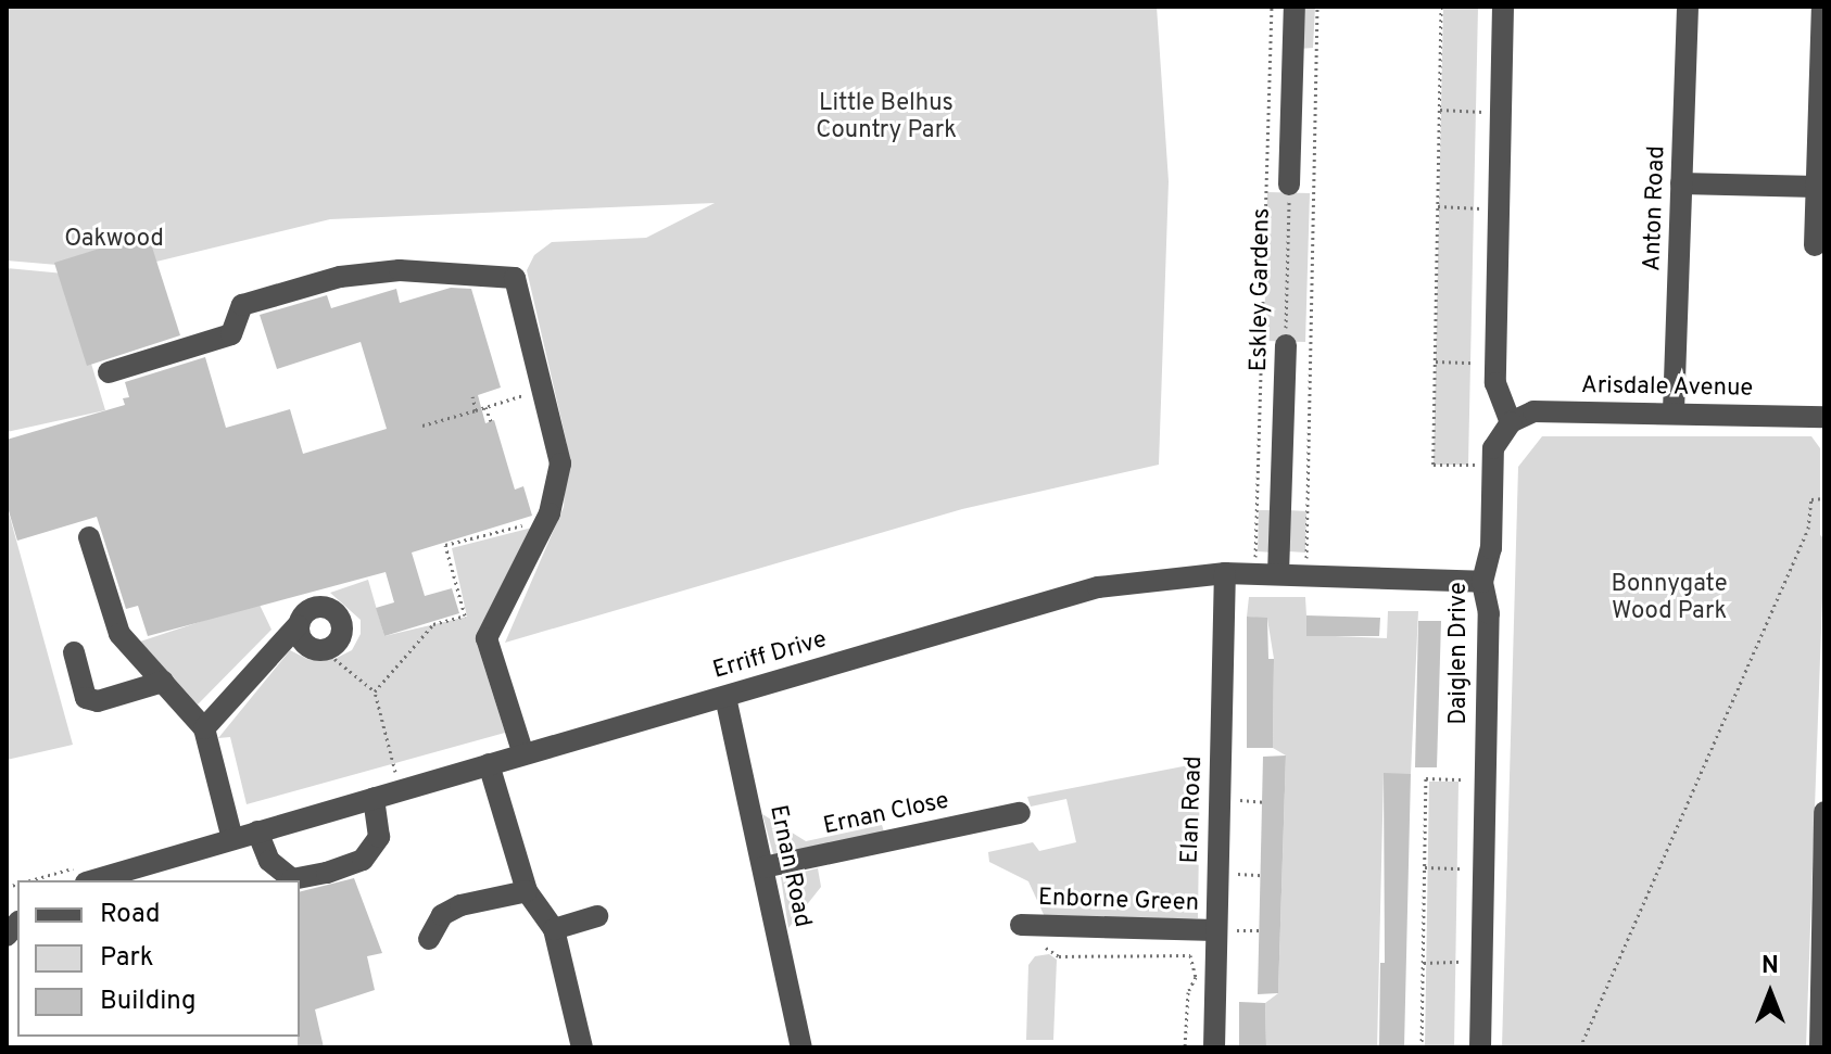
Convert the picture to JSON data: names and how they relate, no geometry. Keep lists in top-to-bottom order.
{
  "streets": {
    "street": [
      "Anton Road",
      "Eskley Gardens",
      "Arisdale Avenue",
      "Daiglen Drive",
      "Erriff Drive",
      "Elan Road",
      "Ernan Close",
      "Ernan Road",
      "Enborne Green"
    ]
  },
  "crossings": [
    ["Anton Road", "Arisdale Avenue"],
    ["Eskley Gardens", "Erriff Drive"],
    ["Arisdale Avenue", "Daiglen Drive"],
    ["Daiglen Drive", "Erriff Drive"],
    ["Erriff Drive", "Elan Road"],
    ["Erriff Drive", "Ernan Road"],
    ["Elan Road", "Enborne Green"],
    ["Ernan Close", "Ernan Road"]
  ],
  "parks": ["Little Belhus Country Park", "Oakwood", "Bonnygate Wood Park"],
  "legend": ["Road", "Park", "Building"],
  "north": "top"
}
